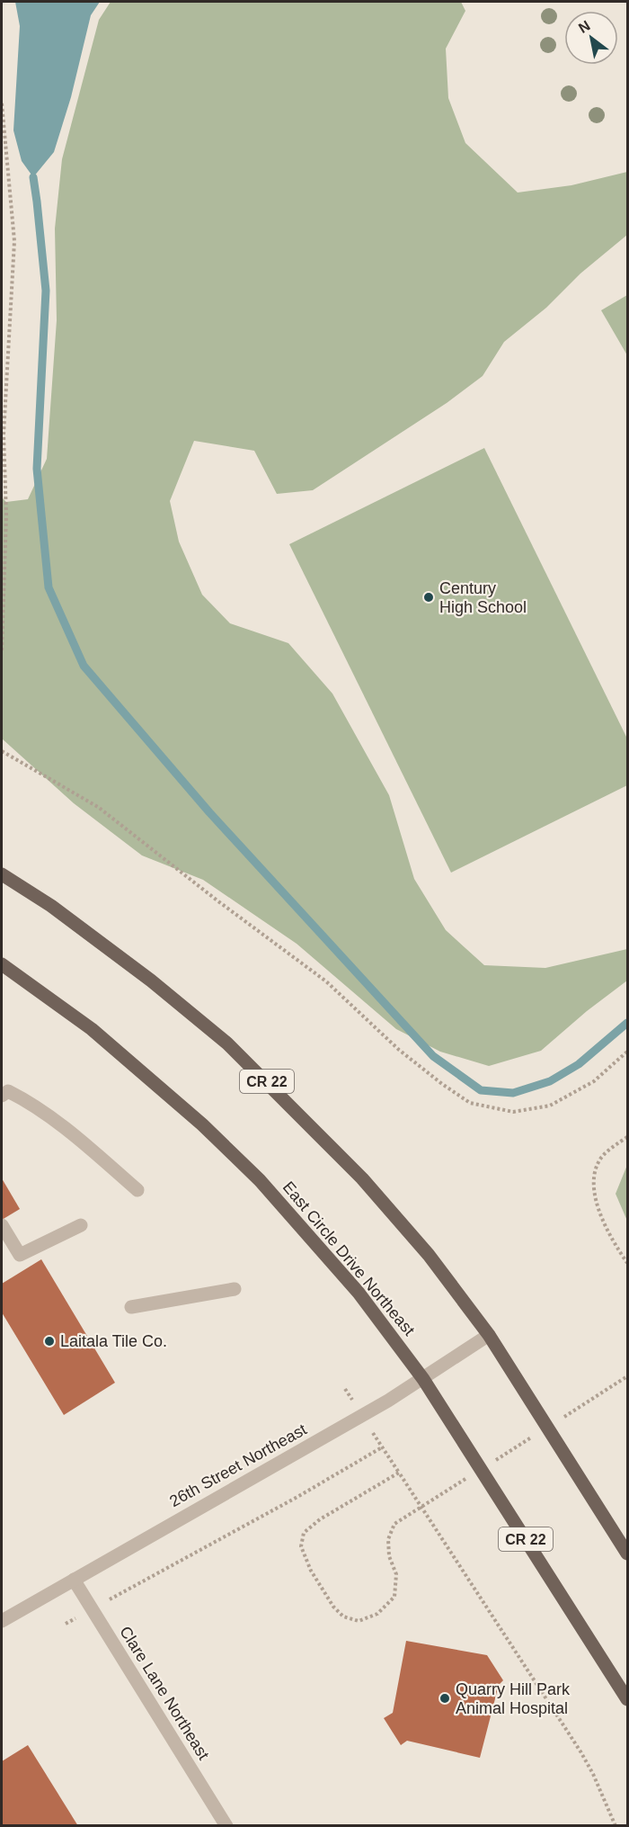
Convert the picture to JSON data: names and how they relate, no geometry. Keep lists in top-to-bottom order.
{
  "streets": {
    "main road": ["CR 22", "East Circle Drive Northeast"],
    "street": ["26th Street Northeast", "Clare Lane Northeast"]
  },
  "crossings": [
    ["CR 22", "26th Street Northeast"],
    ["East Circle Drive Northeast", "26th Street Northeast"],
    ["26th Street Northeast", "Clare Lane Northeast"]
  ],
  "places": ["Century High School", "Laitala Tile Co.", "Quarry Hill Park Animal Hospital"],
  "north": "top left"
}
